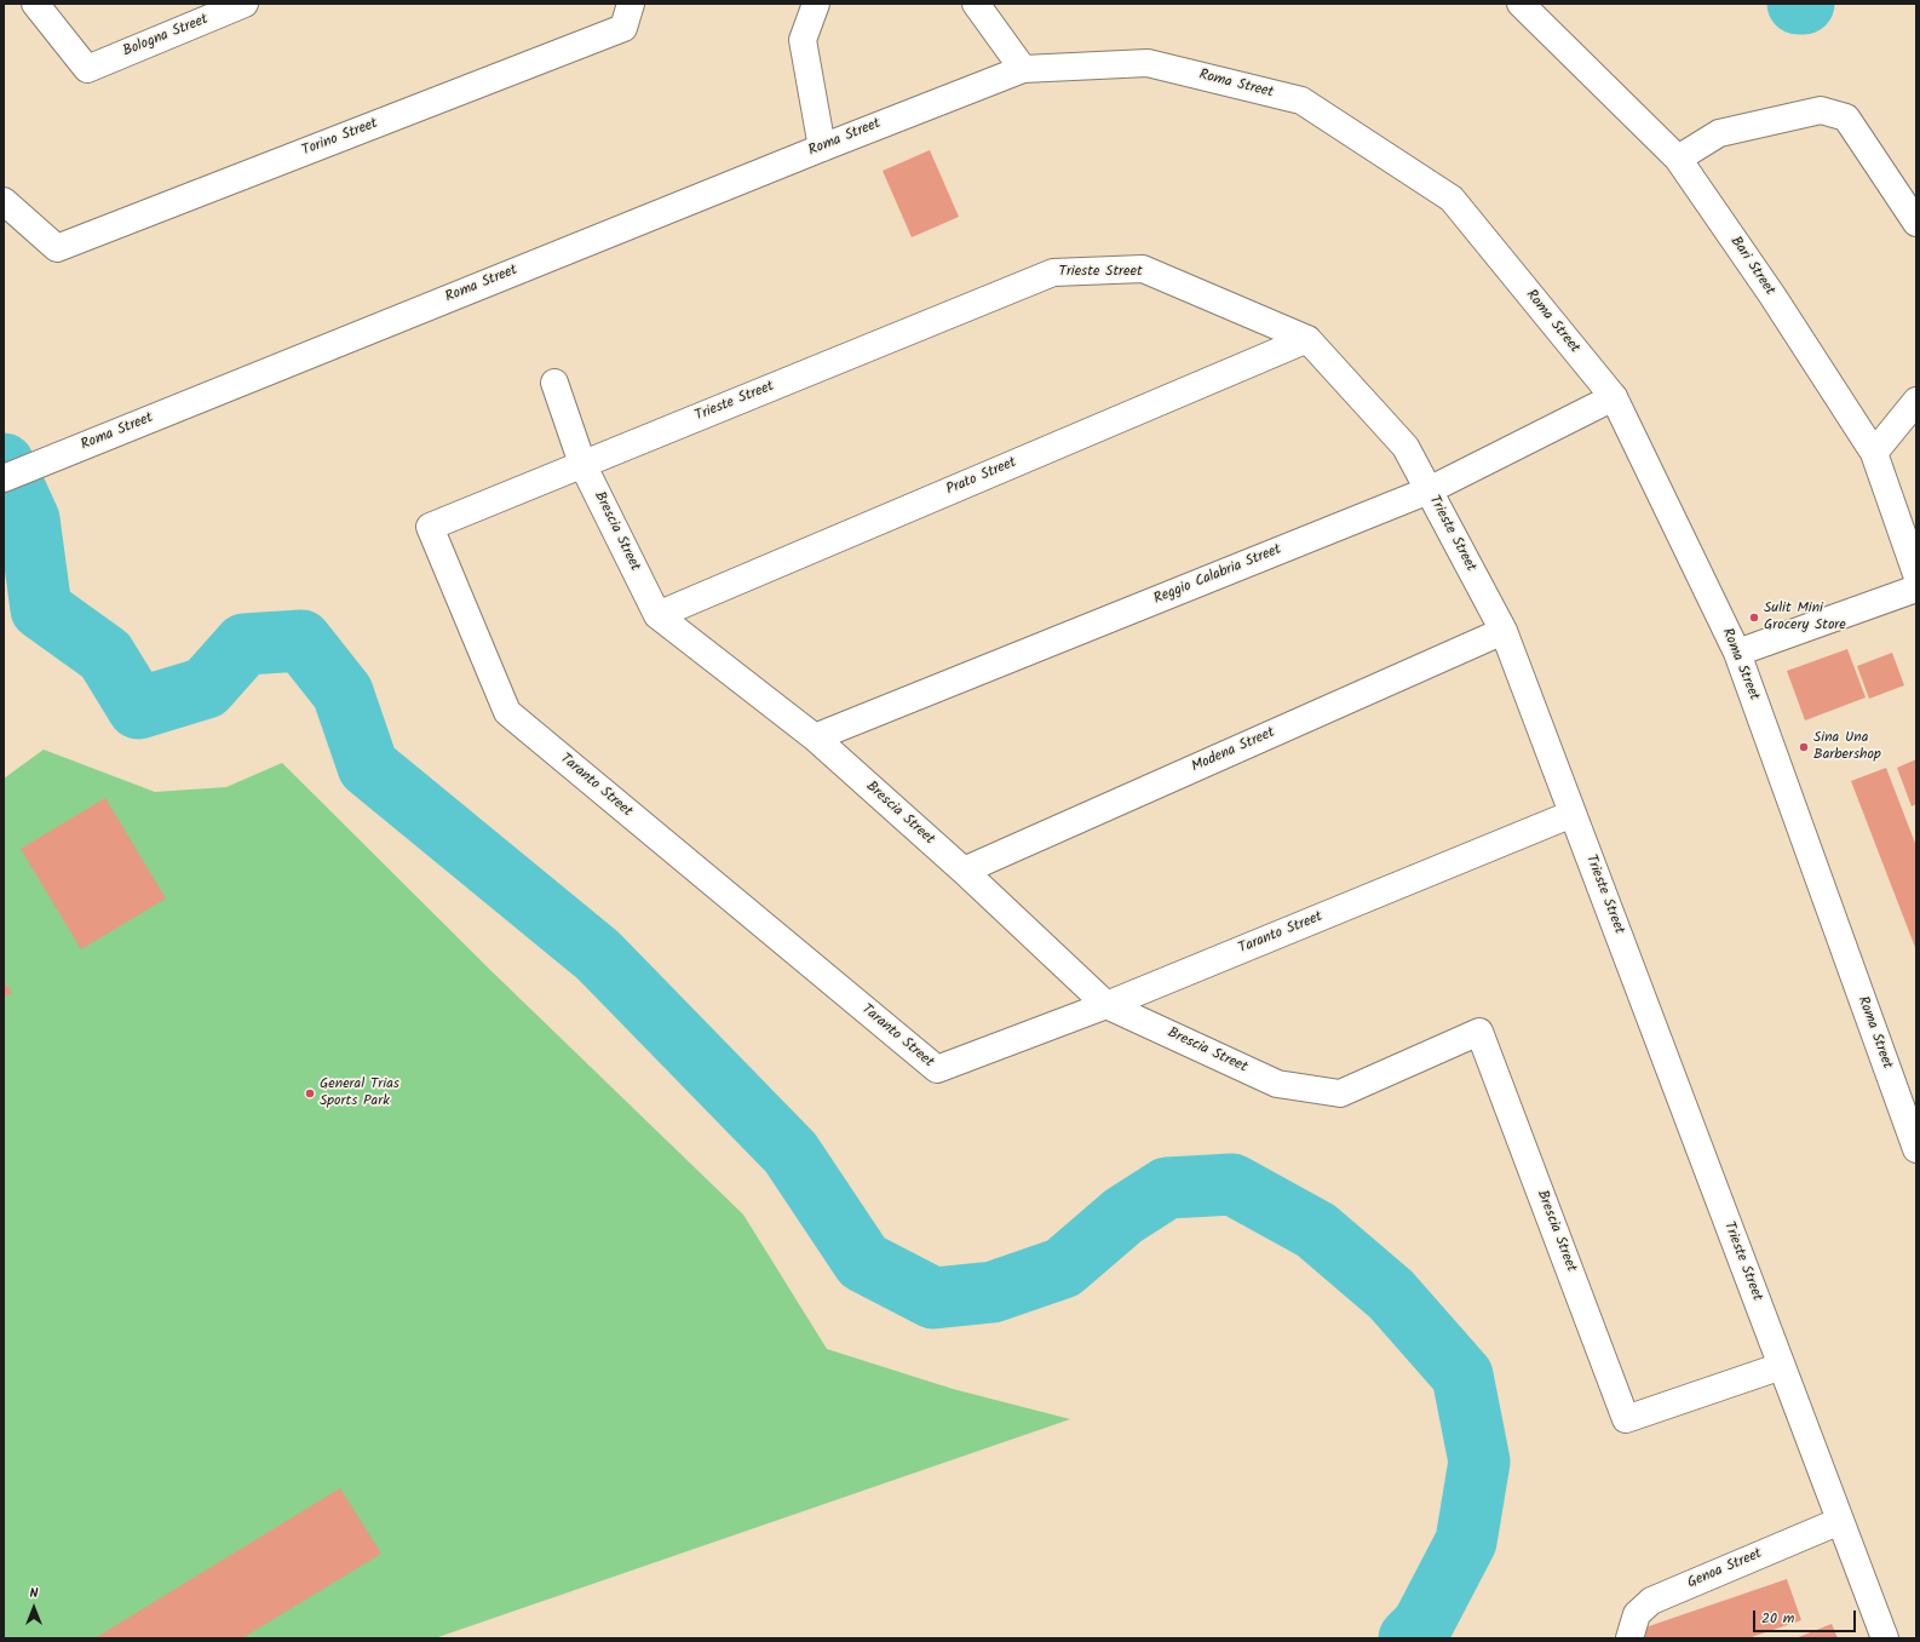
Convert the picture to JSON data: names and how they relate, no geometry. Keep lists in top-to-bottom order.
{
  "streets": {
    "street": [
      "Bologna Street",
      "Roma Street",
      "Torino Street",
      "Bari Street",
      "Trieste Street",
      "Prato Street",
      "Brescia Street",
      "Reggio Calabria Street",
      "Modena Street",
      "Taranto Street",
      "Genoa Street"
    ]
  },
  "crossings": [
    ["Roma Street", "Reggio Calabria Street"],
    ["Trieste Street", "Prato Street"],
    ["Trieste Street", "Brescia Street"],
    ["Trieste Street", "Reggio Calabria Street"],
    ["Trieste Street", "Modena Street"],
    ["Trieste Street", "Taranto Street"],
    ["Trieste Street", "Genoa Street"],
    ["Prato Street", "Brescia Street"],
    ["Brescia Street", "Reggio Calabria Street"],
    ["Brescia Street", "Modena Street"],
    ["Brescia Street", "Taranto Street"]
  ],
  "places": ["Sulit Mini Grocery Store", "Sina Una Barbershop", "General Trias Sports Park"],
  "scale_bar": "20 m",
  "north": "top"
}
